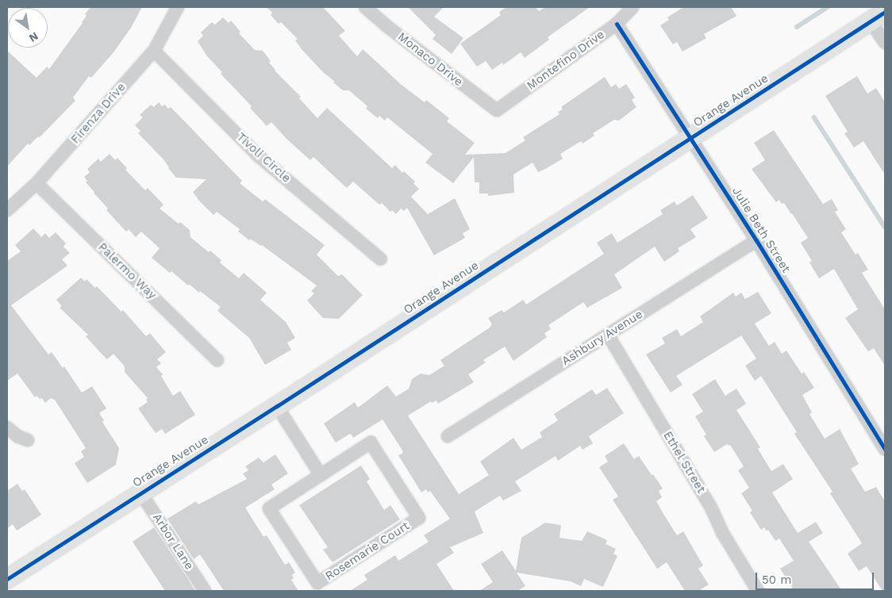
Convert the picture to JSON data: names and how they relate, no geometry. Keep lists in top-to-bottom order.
{
  "streets": {
    "main road": ["Orange Avenue"],
    "street": [
      "Monaco Drive",
      "Montefino Drive",
      "Firenza Drive",
      "Tivoli Circle",
      "Julie Beth Street",
      "Palermo Way",
      "Ashbury Avenue",
      "Ethel Street",
      "Arbor Lane",
      "Rosemarie Court"
    ]
  },
  "crossings": [
    ["Monaco Drive", "Montefino Drive"],
    ["Montefino Drive", "Julie Beth Street"],
    ["Orange Avenue", "Julie Beth Street"],
    ["Orange Avenue", "Arbor Lane"],
    ["Firenza Drive", "Tivoli Circle"],
    ["Firenza Drive", "Palermo Way"],
    ["Julie Beth Street", "Ashbury Avenue"],
    ["Ashbury Avenue", "Ethel Street"]
  ],
  "scale_bar": "50 m",
  "north": "bottom right"
}
